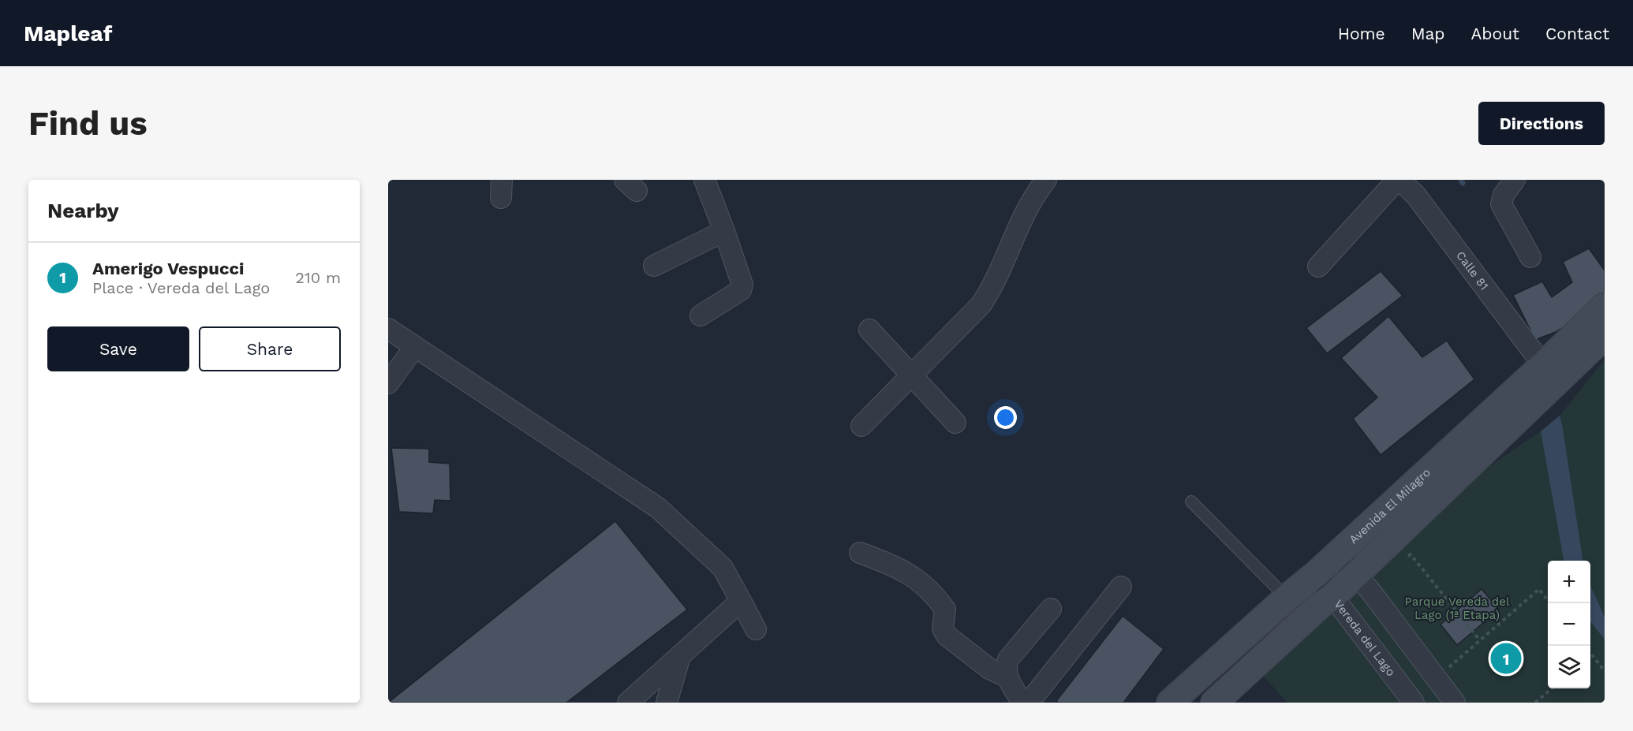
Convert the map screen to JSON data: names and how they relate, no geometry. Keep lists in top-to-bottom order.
{
  "streets": {
    "main road": ["Avenida El Milagro"],
    "street": ["Calle 81", "Vereda del Lago"]
  },
  "crossings": [
    ["Calle 81", "Avenida El Milagro"],
    ["Avenida El Milagro", "Vereda del Lago"]
  ],
  "parks": ["Parque Vereda del Lago (1ª Etapa)"],
  "page": {
    "header": "Mapleaf",
    "nav": [
      "Home",
      "Map",
      "About",
      "Contact"
    ],
    "buttons": [
      "Directions",
      ["Save", "Share"]
    ],
    "title": "Find us",
    "heading": "Nearby",
    "list": [
      {
        "mark": "1",
        "name": "Amerigo Vespucci",
        "note": "Place · Vereda del Lago",
        "value": "210 m"
      }
    ],
    "map_buttons": ["+", "−"],
    "pins": "1"
  }
}
